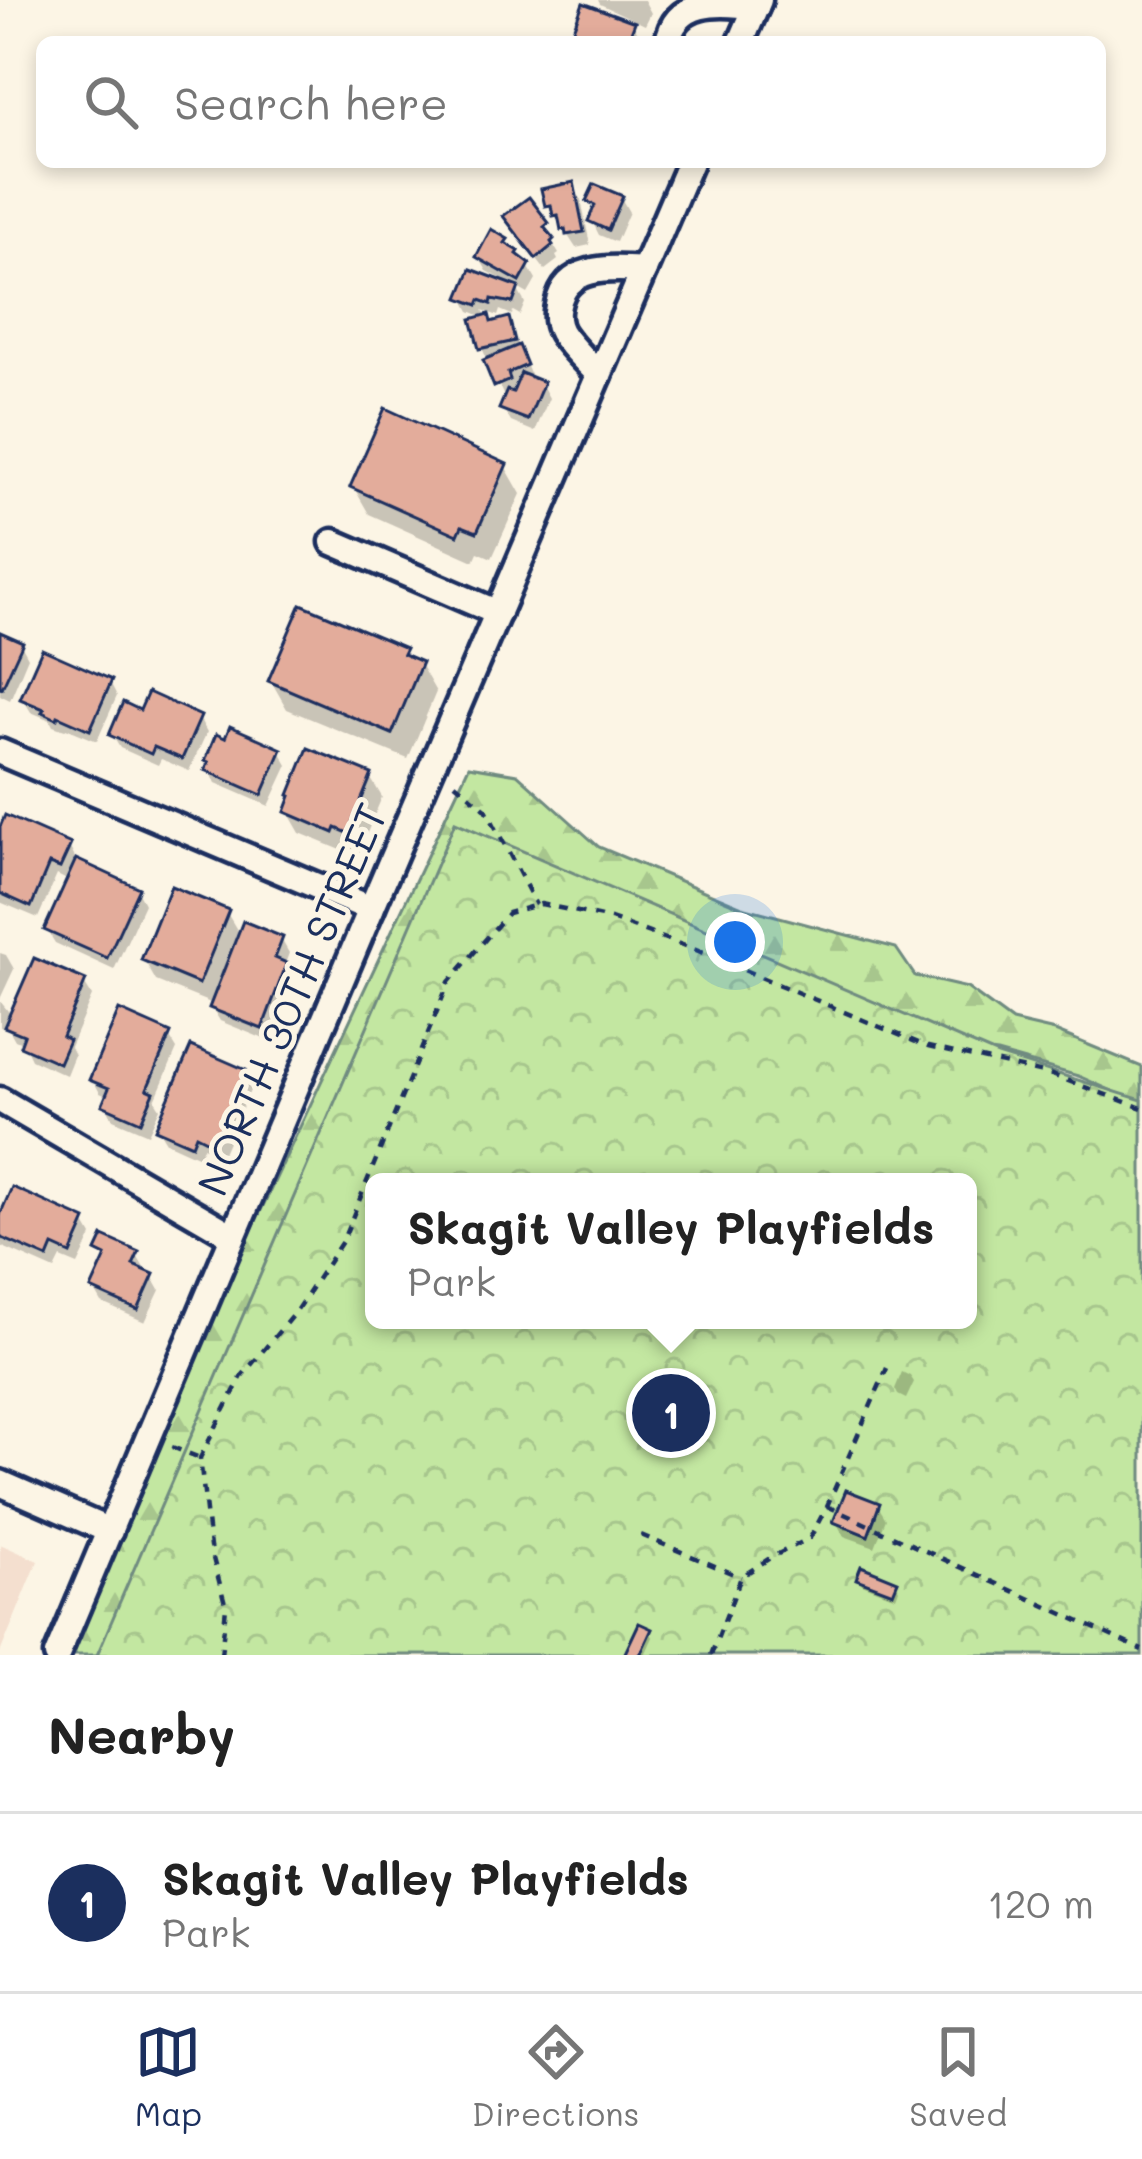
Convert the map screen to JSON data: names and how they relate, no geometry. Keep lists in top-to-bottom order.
{
  "streets": {
    "street": ["NORTH 30TH STREET"]
  },
  "page": {
    "search": "Search here",
    "popup": ["Skagit Valley Playfields", "Park"],
    "pins": "1",
    "heading": "Nearby",
    "list": [
      {
        "mark": "1",
        "name": "Skagit Valley Playfields",
        "note": "Park",
        "value": "120 m"
      }
    ],
    "nav": ["Map", "Directions", "Saved"]
  }
}
